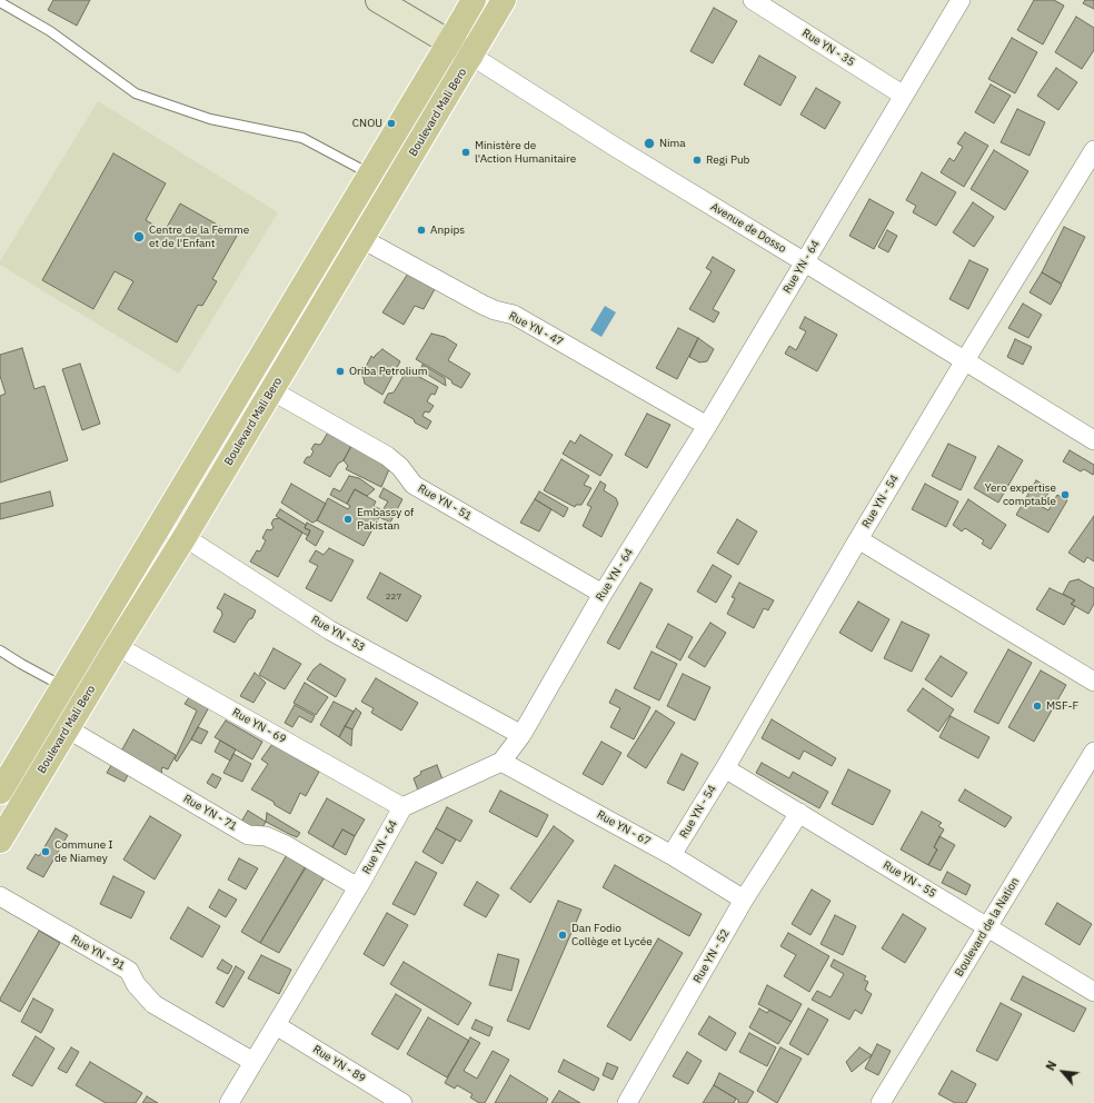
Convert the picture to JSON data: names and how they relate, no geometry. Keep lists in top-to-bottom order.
{
  "streets": {
    "main road": ["Boulevard Mali Bero"],
    "street": [
      "Rue YN - 35",
      "Avenue de Dosso",
      "Rue YN - 64",
      "Rue YN - 47",
      "Rue YN - 54",
      "Rue YN - 51",
      "Rue YN - 53",
      "Rue YN - 69",
      "Rue YN - 71",
      "Rue YN - 67",
      "Rue YN - 55",
      "Boulevard de la Nation",
      "Rue YN - 91",
      "Rue YN - 52",
      "Rue YN - 89"
    ]
  },
  "crossings": [
    ["Rue YN - 35", "Rue YN - 64"],
    ["Boulevard Mali Bero", "Avenue de Dosso"],
    ["Boulevard Mali Bero", "Rue YN - 47"],
    ["Boulevard Mali Bero", "Rue YN - 51"],
    ["Boulevard Mali Bero", "Rue YN - 53"],
    ["Boulevard Mali Bero", "Rue YN - 69"],
    ["Boulevard Mali Bero", "Rue YN - 71"],
    ["Avenue de Dosso", "Rue YN - 64"],
    ["Avenue de Dosso", "Rue YN - 54"],
    ["Rue YN - 64", "Rue YN - 47"],
    ["Rue YN - 64", "Rue YN - 51"],
    ["Rue YN - 64", "Rue YN - 53"],
    ["Rue YN - 64", "Rue YN - 69"],
    ["Rue YN - 64", "Rue YN - 71"],
    ["Rue YN - 64", "Rue YN - 67"],
    ["Rue YN - 64", "Rue YN - 91"],
    ["Rue YN - 64", "Rue YN - 89"],
    ["Rue YN - 54", "Rue YN - 67"],
    ["Rue YN - 54", "Rue YN - 55"],
    ["Rue YN - 67", "Rue YN - 52"],
    ["Rue YN - 55", "Boulevard de la Nation"],
    ["Rue YN - 55", "Rue YN - 52"]
  ],
  "places": [
    "CNOU",
    "Nima",
    "Ministère de l'Action Humanitaire",
    "Regi Pub",
    "Anpips",
    "Centre de la Femme et de l'Enfant",
    "Oriba Petrolium",
    "Yero expertise comptable",
    "Embassy of Pakistan",
    "MSF-F",
    "Commune I de Niamey",
    "Dan Fodio Collège et Lycée"
  ],
  "house_numbers": ["227"],
  "north": "top left"
}
